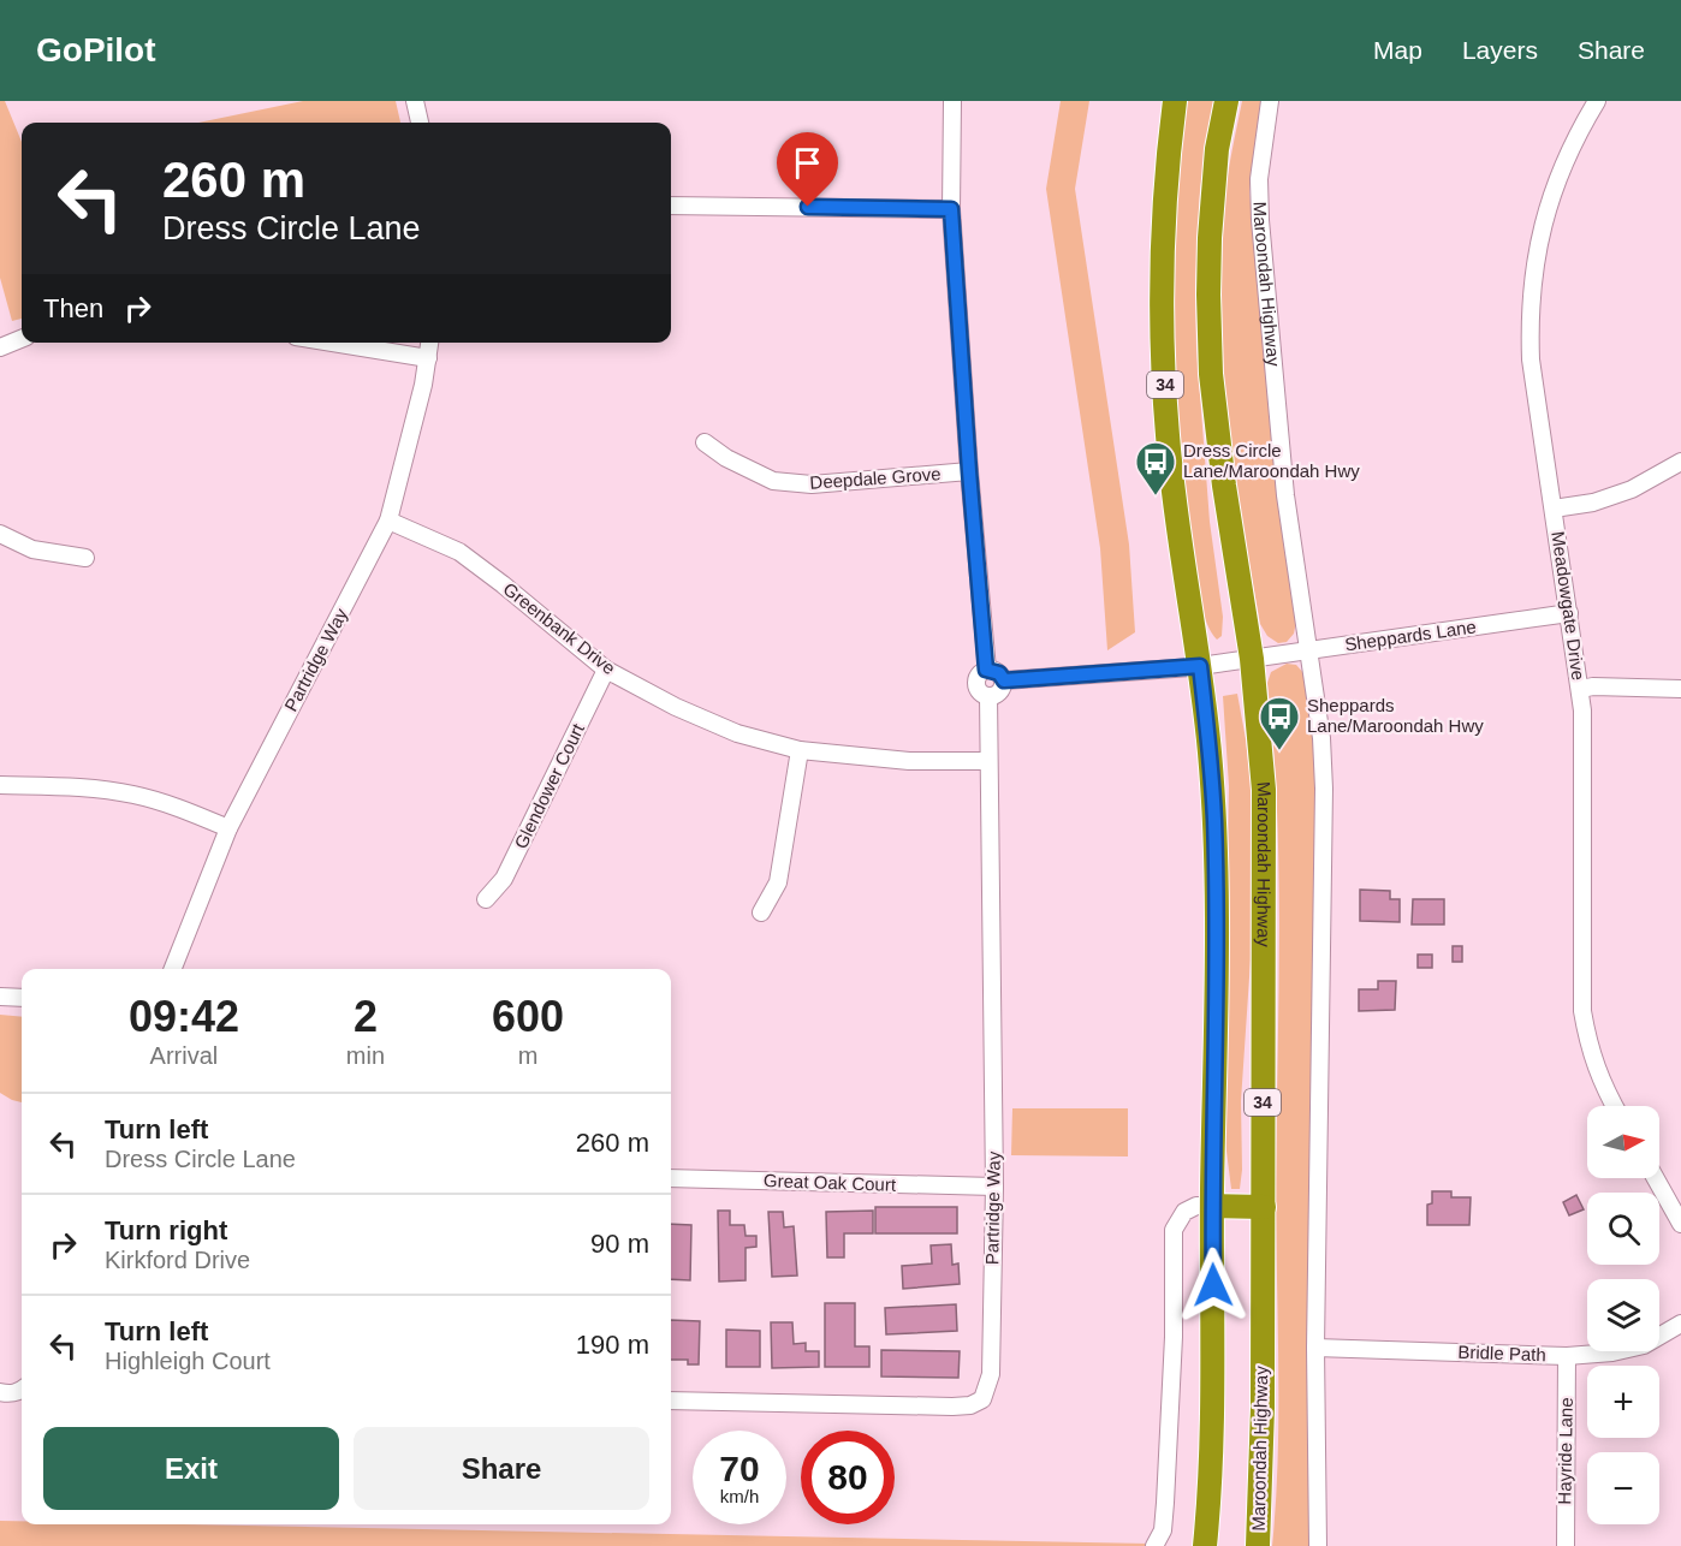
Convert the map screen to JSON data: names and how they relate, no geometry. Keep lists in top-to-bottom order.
{
  "streets": {
    "highway": ["Maroondah Highway", "34"],
    "street": [
      "Deepdale Grove",
      "Meadowgate Drive",
      "Greenbank Drive",
      "Sheppards Lane",
      "Partridge Way",
      "Glendower Court",
      "Great Oak Court",
      "Bridle Path",
      "Hayride Lane"
    ]
  },
  "crossings": [
    ["Maroondah Highway", "Sheppards Lane"],
    ["Maroondah Highway", "Bridle Path"],
    ["34", "Sheppards Lane"],
    ["Meadowgate Drive", "Sheppards Lane"],
    ["Greenbank Drive", "Partridge Way"],
    ["Greenbank Drive", "Glendower Court"],
    ["Sheppards Lane", "Partridge Way"],
    ["Partridge Way", "Great Oak Court"],
    ["Bridle Path", "Hayride Lane"]
  ],
  "places": {
    "bus stop": ["Dress Circle Lane/Maroondah Hwy", "Sheppards Lane/Maroondah Hwy"]
  },
  "north": "right",
  "page": {
    "header": "GoPilot",
    "nav": ["Map", "Layers", "Share"],
    "turn": ["260 m", "Dress Circle Lane"],
    "then": "Then",
    "eta": [
      "09:42",
      "Arrival",
      "2",
      "min",
      "600",
      "m"
    ],
    "list": [
      {
        "name": "Turn left",
        "note": "Dress Circle Lane",
        "value": "260 m"
      },
      {
        "name": "Turn right",
        "note": "Kirkford Drive",
        "value": "90 m"
      },
      {
        "name": "Turn left",
        "note": "Highleigh Court",
        "value": "190 m"
      }
    ],
    "map_buttons": ["+", "−"],
    "buttons": ["Exit", "Share"],
    "speed": "70 km/h",
    "limit": "80"
  }
}
